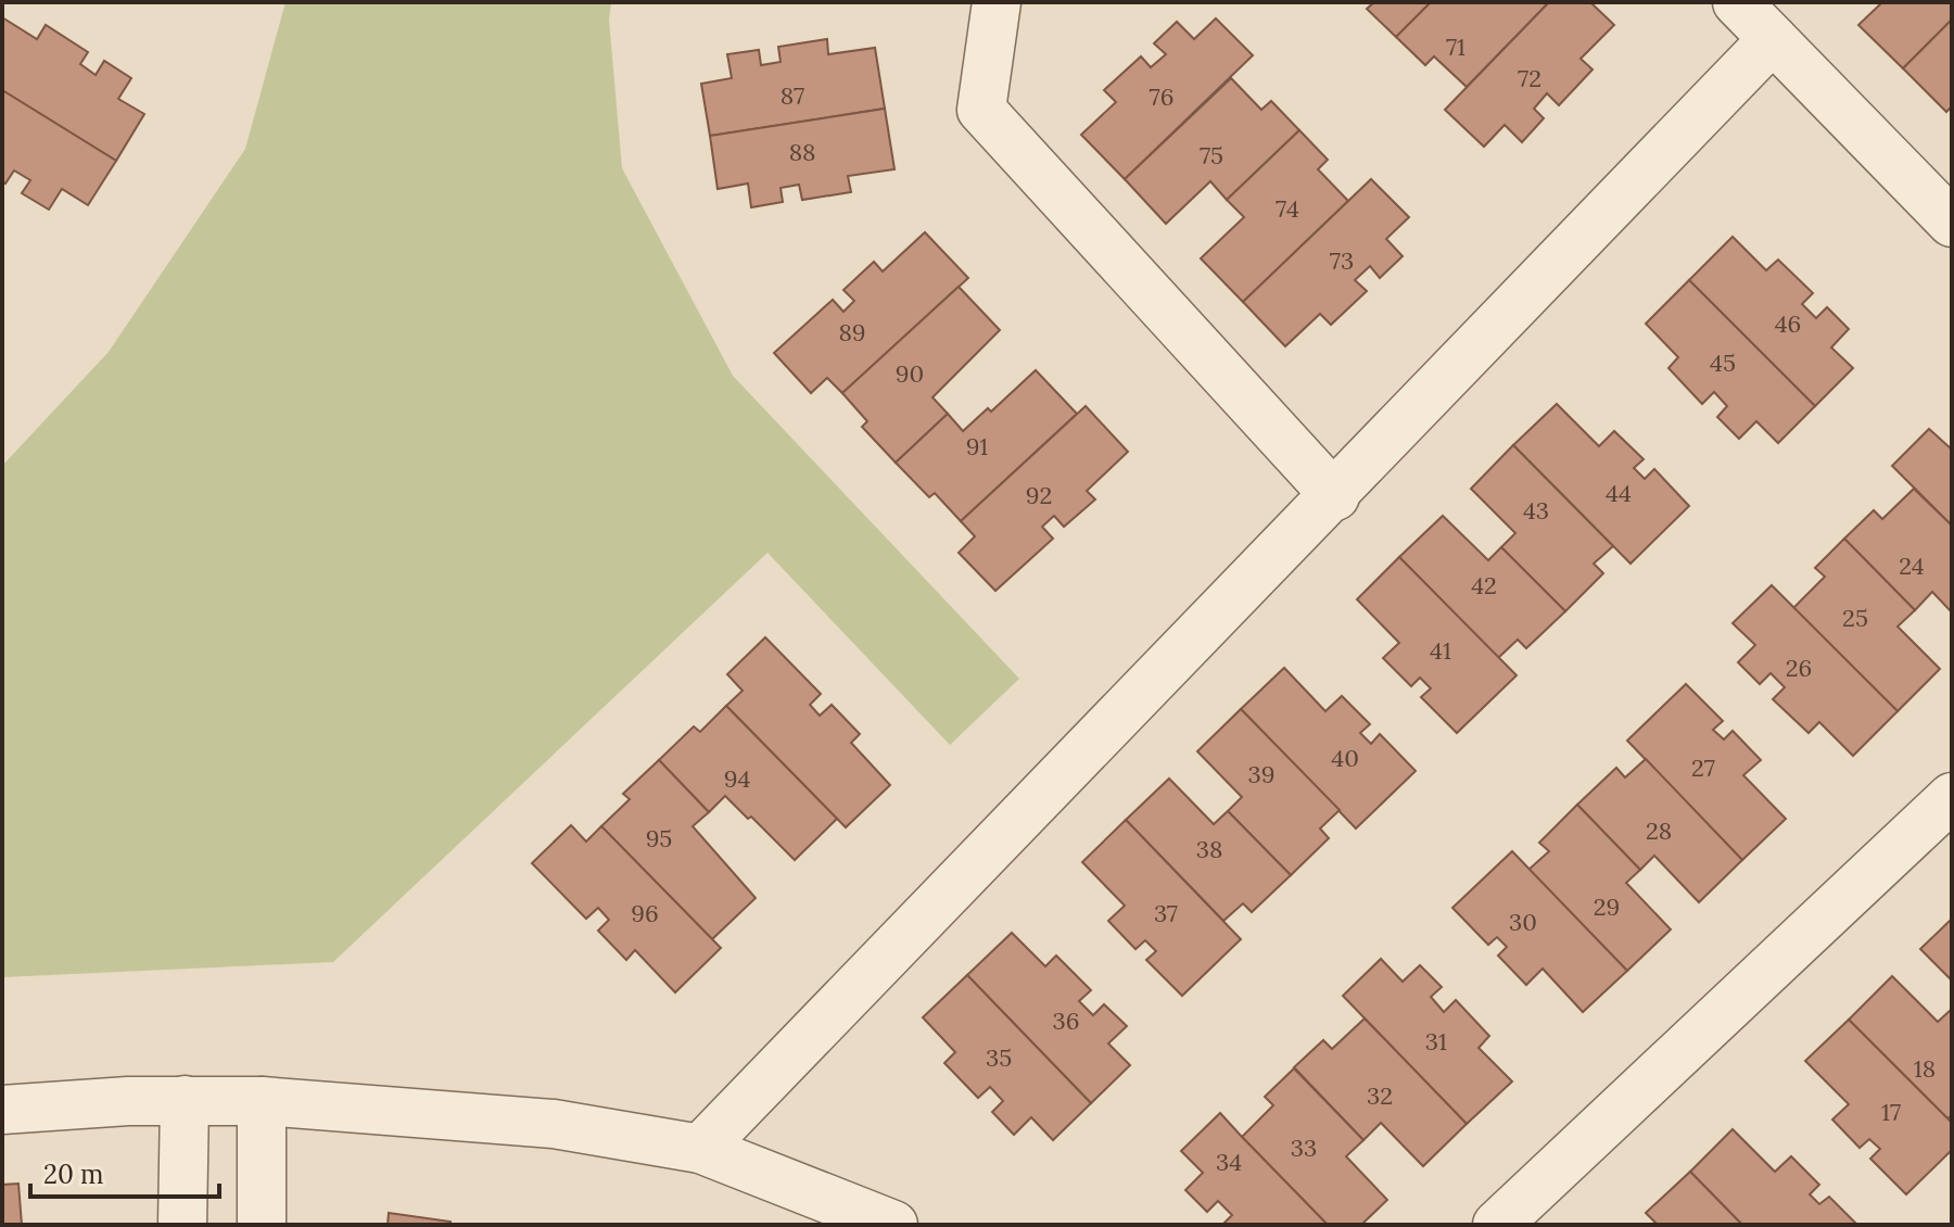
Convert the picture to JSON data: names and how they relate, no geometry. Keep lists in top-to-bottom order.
{
  "house_numbers": [
    "71",
    "72",
    "87",
    "76",
    "88",
    "75",
    "74",
    "73",
    "46",
    "89",
    "45",
    "90",
    "91",
    "44",
    "92",
    "43",
    "24",
    "42",
    "25",
    "41",
    "26",
    "40",
    "27",
    "39",
    "94",
    "28",
    "95",
    "38",
    "29",
    "96",
    "37",
    "30",
    "36",
    "31",
    "35",
    "18",
    "32",
    "17",
    "33",
    "34"
  ],
  "scale_bar": "20 m"
}
